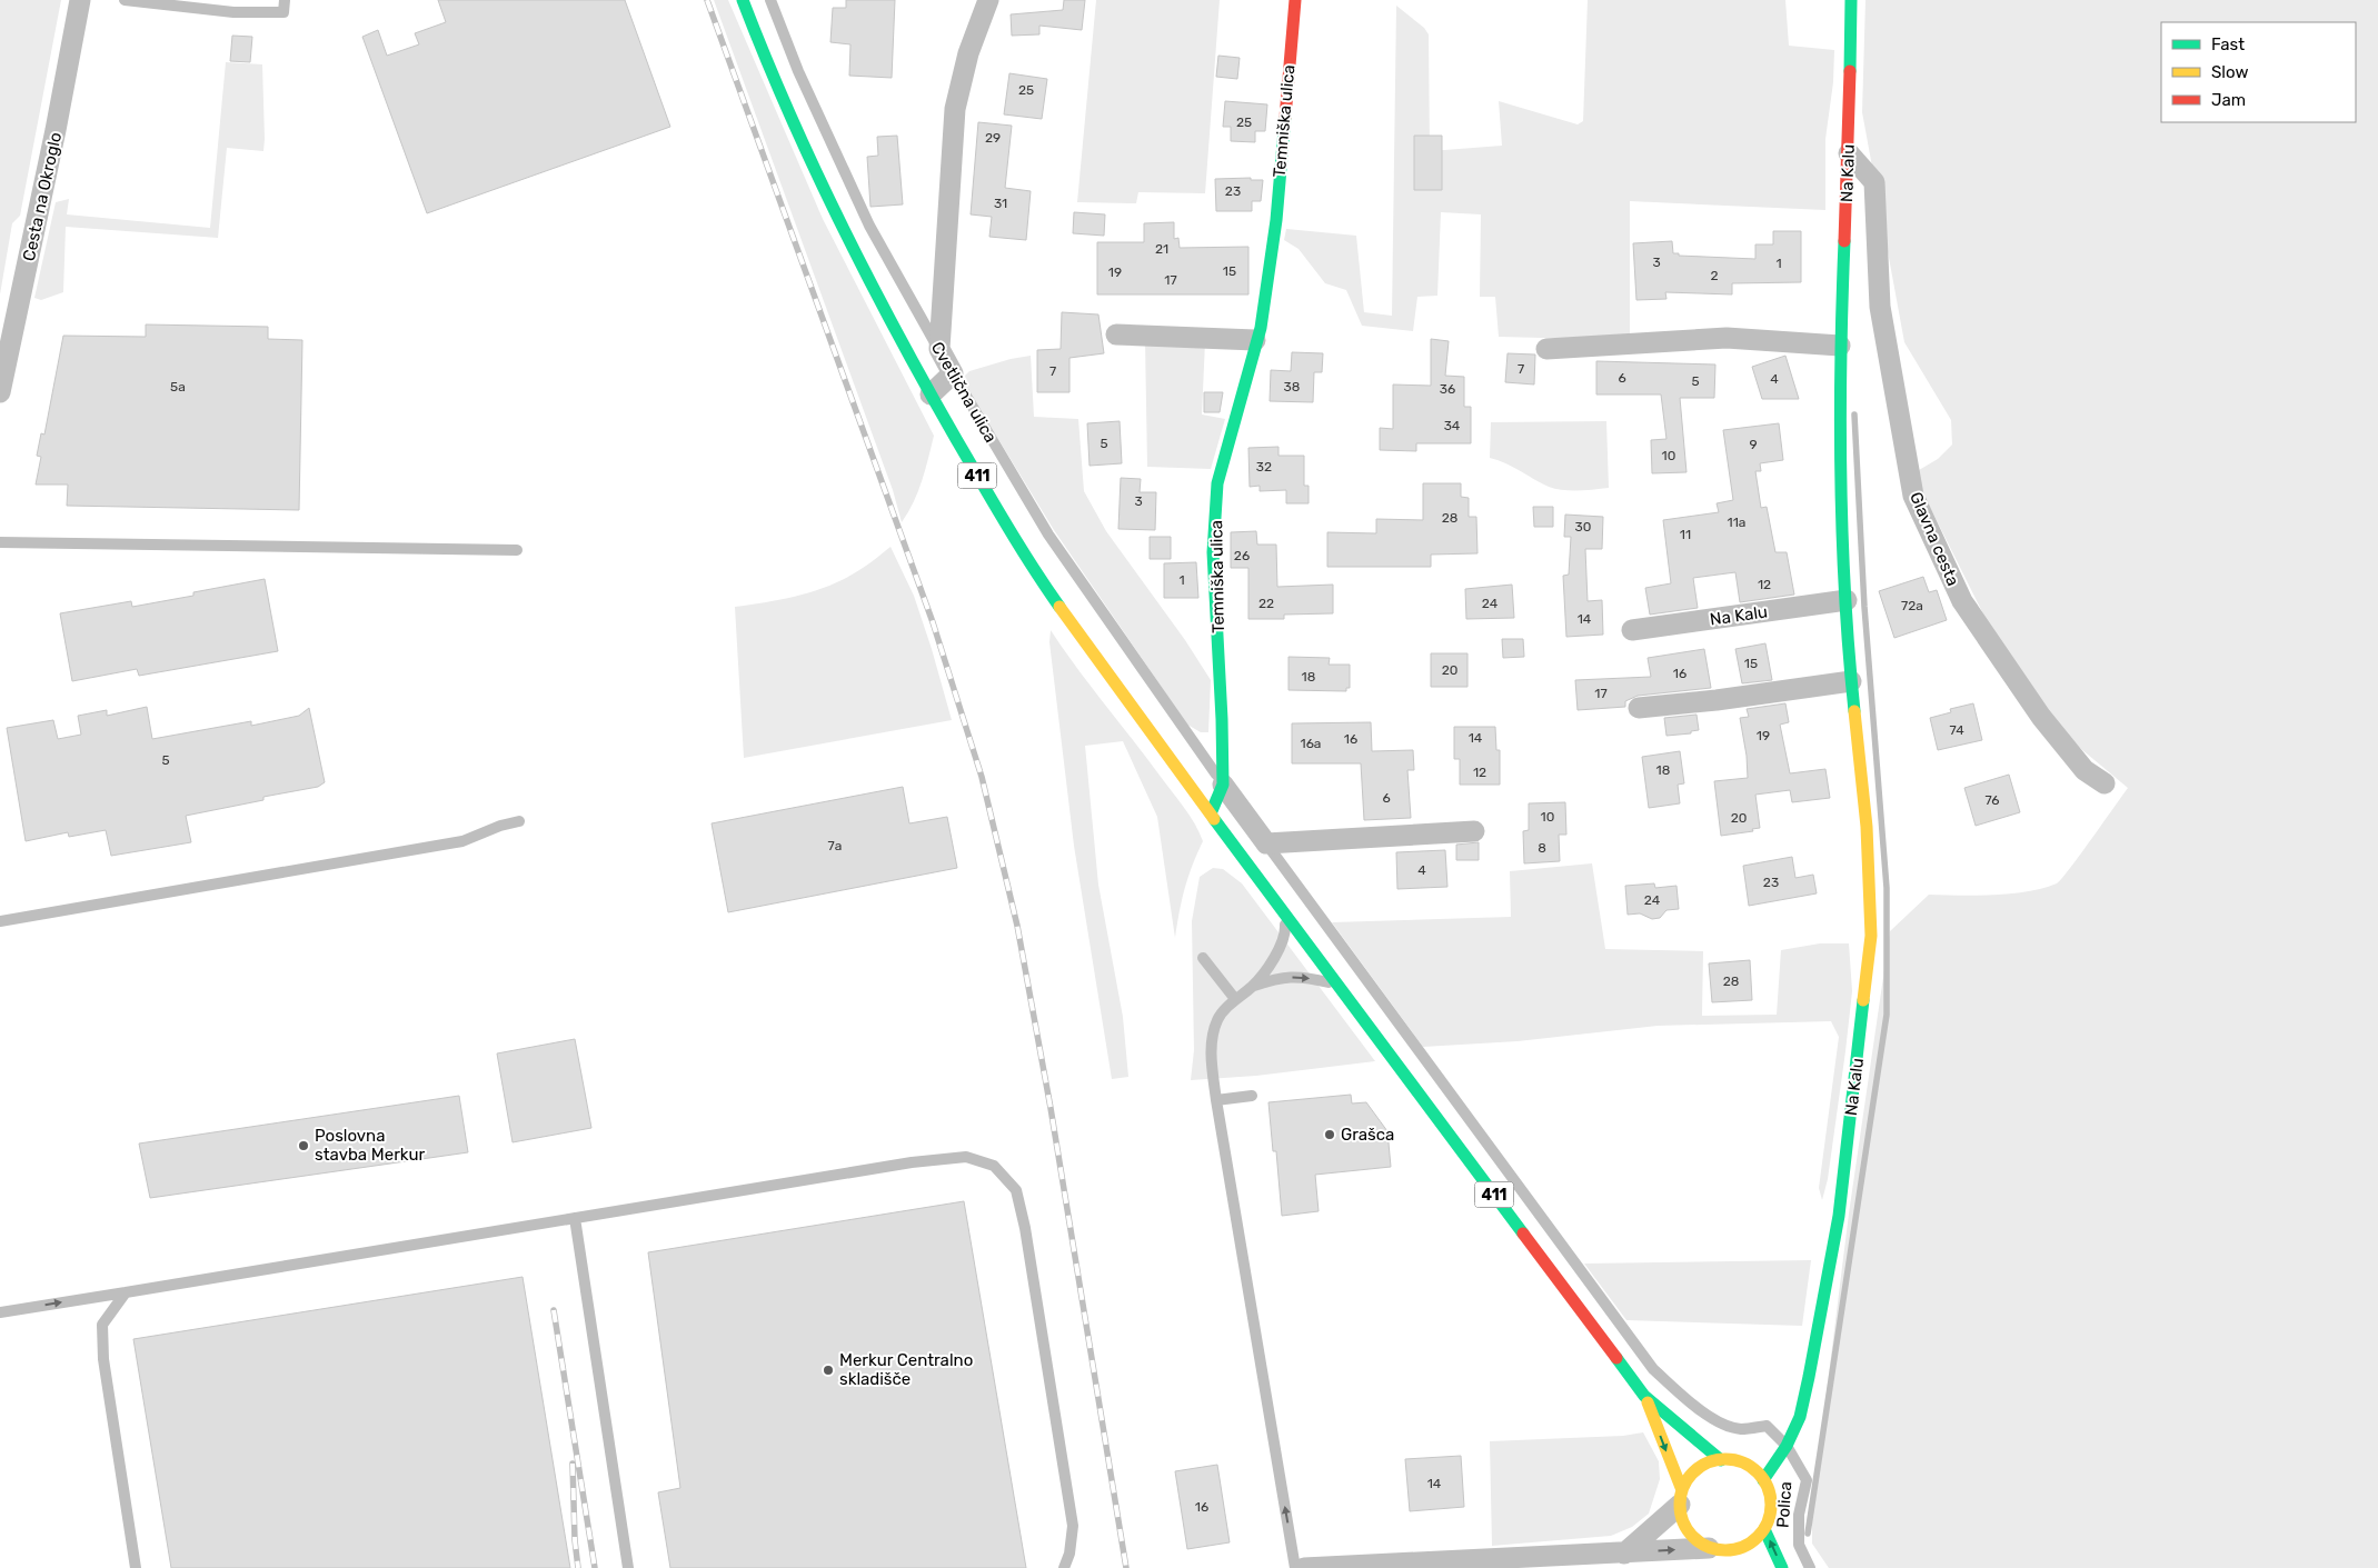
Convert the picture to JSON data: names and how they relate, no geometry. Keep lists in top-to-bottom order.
{
  "streets": {
    "street": [
      "Temniška ulica",
      "Na Kalu",
      "Cesta na Okroglo",
      "Cvetlična ulica",
      "411",
      "Glavna cesta"
    ],
    "lane": ["Polica"]
  },
  "crossings": [
    ["Temniška ulica", "Cvetlična ulica"],
    ["Na Kalu", "411"],
    ["Na Kalu", "Glavna cesta"],
    ["Na Kalu", "Polica"]
  ],
  "places": ["Grašca", "Poslovna stavba Merkur", "Merkur Centralno skladišče"],
  "house_numbers": [
    "25",
    "25",
    "29",
    "23",
    "31",
    "21",
    "3",
    "1",
    "15",
    "19",
    "2",
    "17",
    "7",
    "7",
    "6",
    "4",
    "5",
    "5a",
    "38",
    "36",
    "34",
    "5",
    "9",
    "10",
    "32",
    "3",
    "28",
    "11a",
    "30",
    "11",
    "26",
    "1",
    "12",
    "22",
    "24",
    "72a",
    "14",
    "15",
    "20",
    "16",
    "18",
    "17",
    "74",
    "19",
    "14",
    "16",
    "16a",
    "5",
    "18",
    "12",
    "6",
    "76",
    "10",
    "20",
    "7a",
    "8",
    "4",
    "23",
    "24",
    "28",
    "14",
    "16"
  ],
  "legend": ["Fast", "Slow", "Jam"]
}
